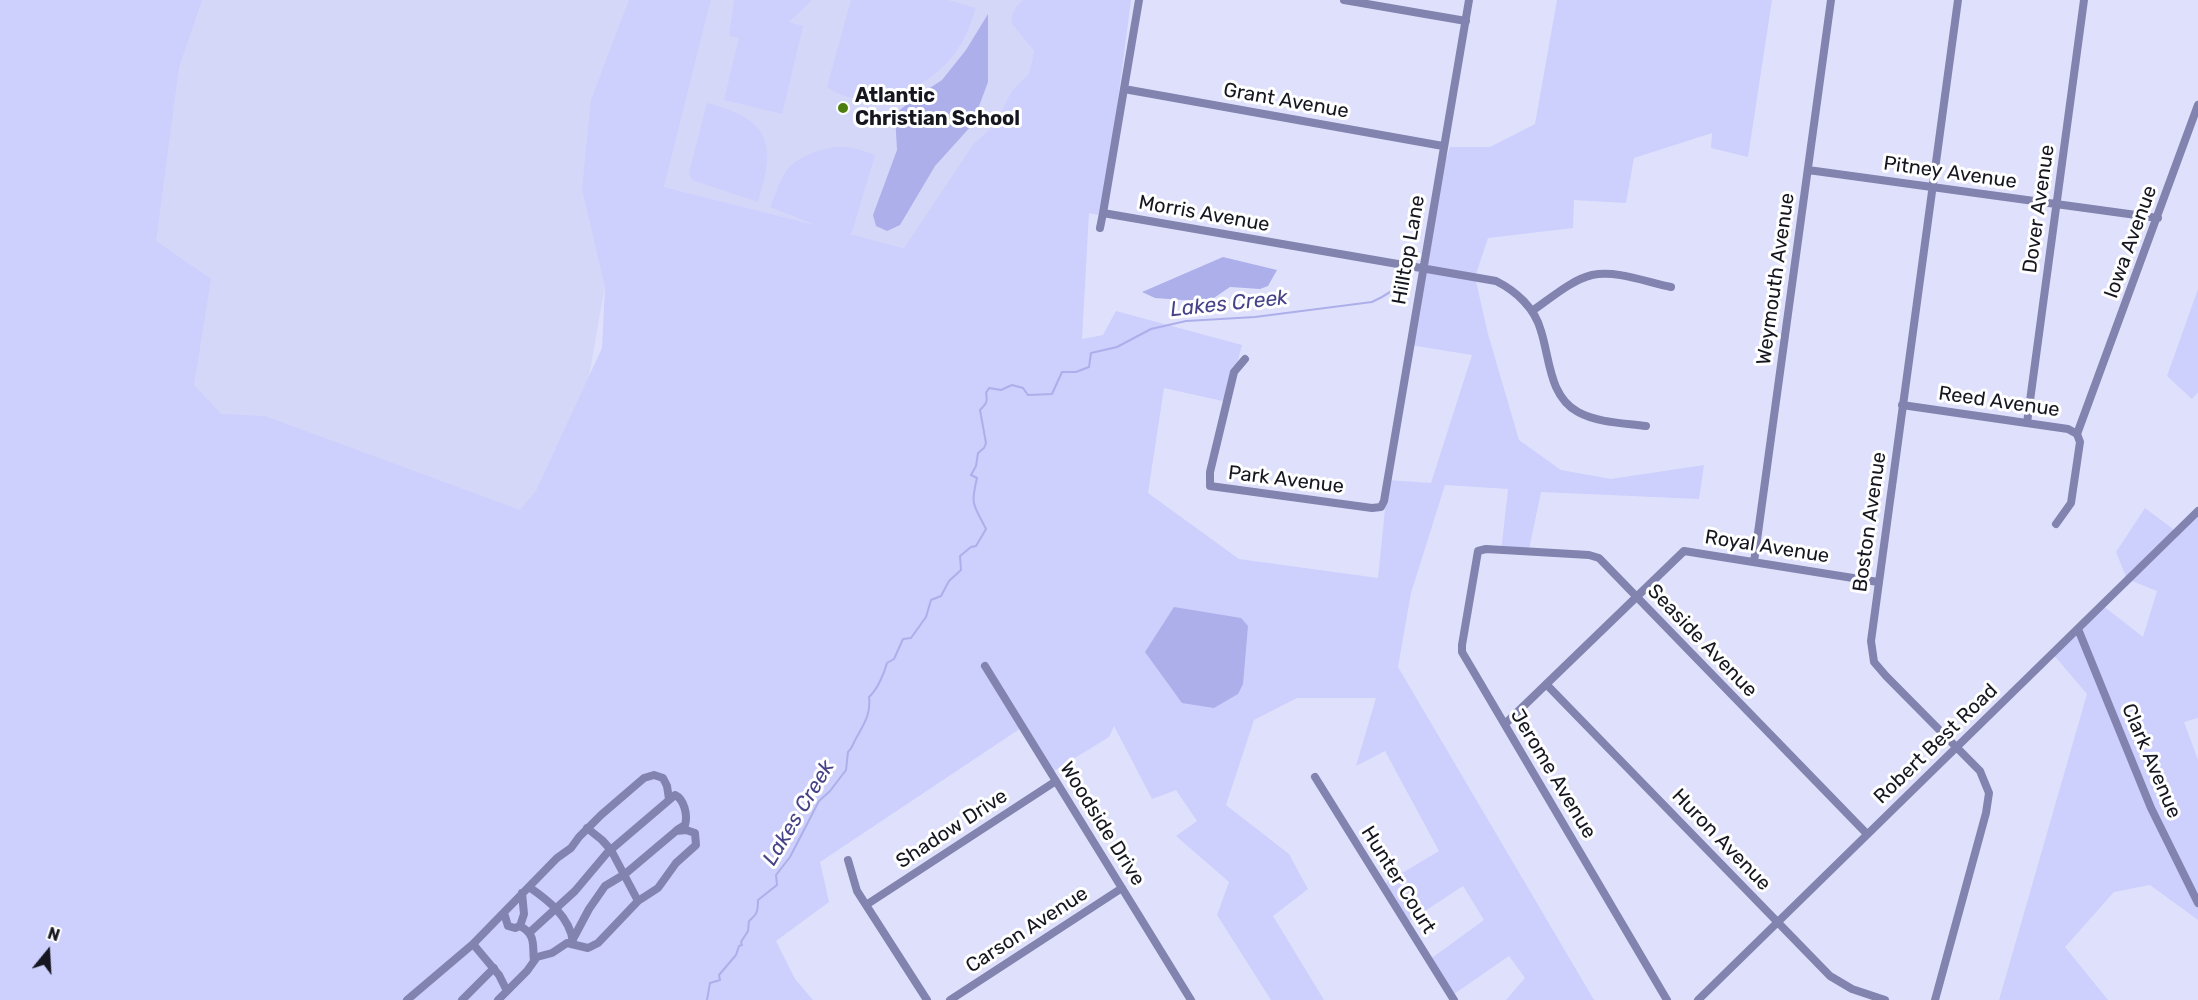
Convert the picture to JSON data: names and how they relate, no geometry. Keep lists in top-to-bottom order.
{
  "streets": {
    "street": [
      "Grant Avenue",
      "Pitney Avenue",
      "Dover Avenue",
      "Morris Avenue",
      "Iowa Avenue",
      "Hilltop Lane",
      "Weymouth Avenue",
      "Reed Avenue",
      "Park Avenue",
      "Boston Avenue",
      "Royal Avenue",
      "Seaside Avenue",
      "Robert Best Road",
      "Clark Avenue",
      "Jerome Avenue",
      "Woodside Drive",
      "Shadow Drive",
      "Huron Avenue",
      "Hunter Court",
      "Carson Avenue"
    ]
  },
  "crossings": [
    ["Grant Avenue", "Hilltop Lane"],
    ["Pitney Avenue", "Dover Avenue"],
    ["Pitney Avenue", "Iowa Avenue"],
    ["Pitney Avenue", "Weymouth Avenue"],
    ["Pitney Avenue", "Boston Avenue"],
    ["Dover Avenue", "Reed Avenue"],
    ["Morris Avenue", "Hilltop Lane"],
    ["Iowa Avenue", "Reed Avenue"],
    ["Hilltop Lane", "Park Avenue"],
    ["Weymouth Avenue", "Royal Avenue"],
    ["Reed Avenue", "Boston Avenue"],
    ["Boston Avenue", "Royal Avenue"],
    ["Boston Avenue", "Robert Best Road"],
    ["Royal Avenue", "Seaside Avenue"],
    ["Royal Avenue", "Jerome Avenue"],
    ["Royal Avenue", "Huron Avenue"],
    ["Seaside Avenue", "Robert Best Road"],
    ["Seaside Avenue", "Jerome Avenue"],
    ["Robert Best Road", "Clark Avenue"],
    ["Robert Best Road", "Huron Avenue"],
    ["Woodside Drive", "Shadow Drive"],
    ["Woodside Drive", "Carson Avenue"]
  ],
  "water": ["Lakes Creek"],
  "places": ["Atlantic Christian School"],
  "north": "top"
}
